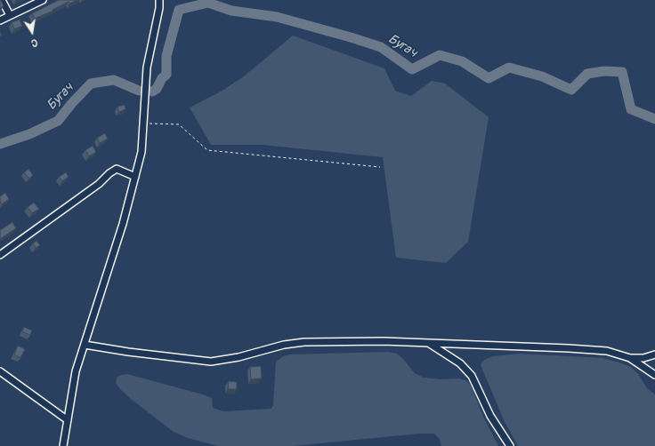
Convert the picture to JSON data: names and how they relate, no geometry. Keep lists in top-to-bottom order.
{
  "water": ["Бугач"],
  "north": "bottom"
}
